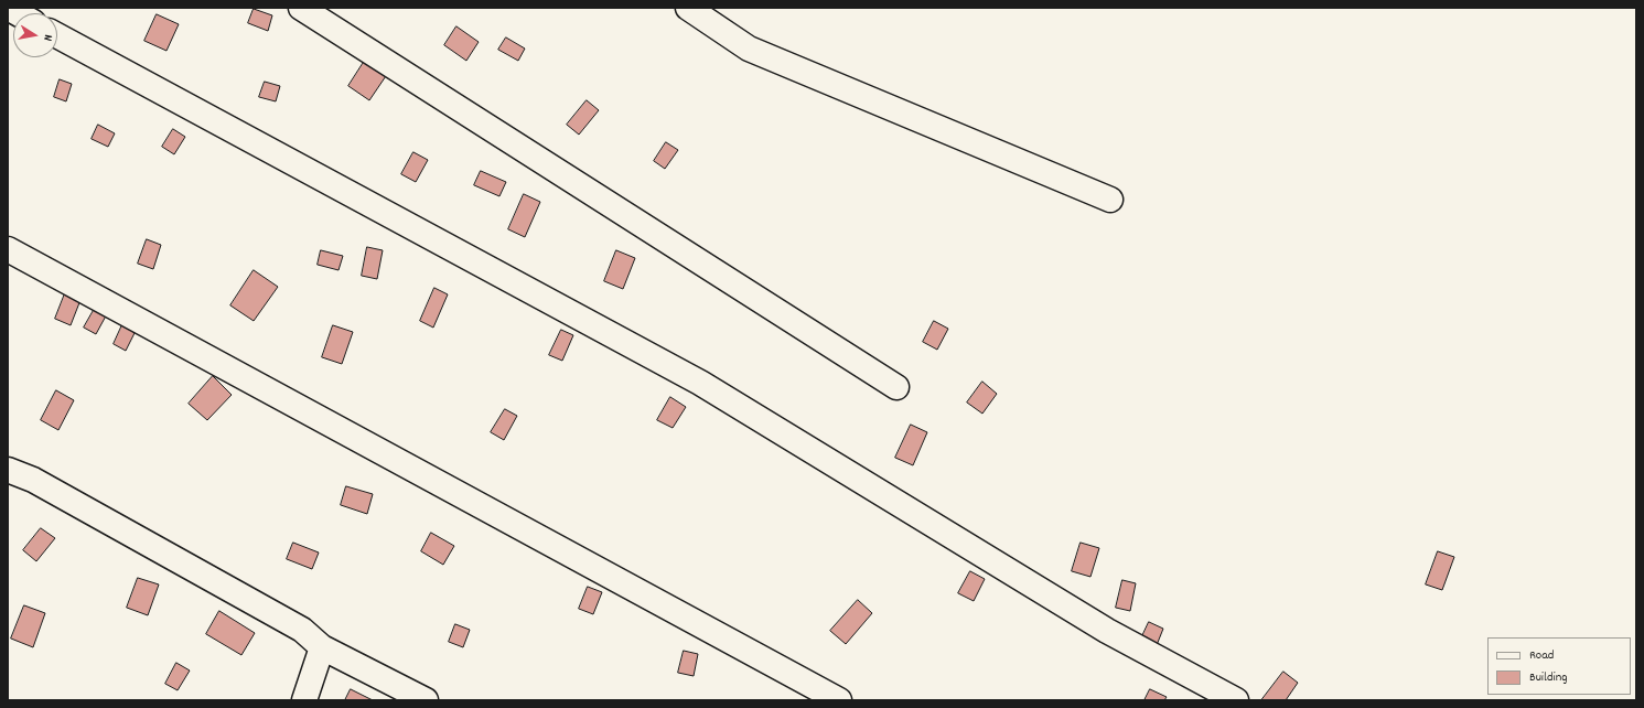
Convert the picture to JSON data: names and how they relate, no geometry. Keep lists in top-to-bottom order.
{
  "legend": ["Road", "Building"],
  "north": "right"
}
